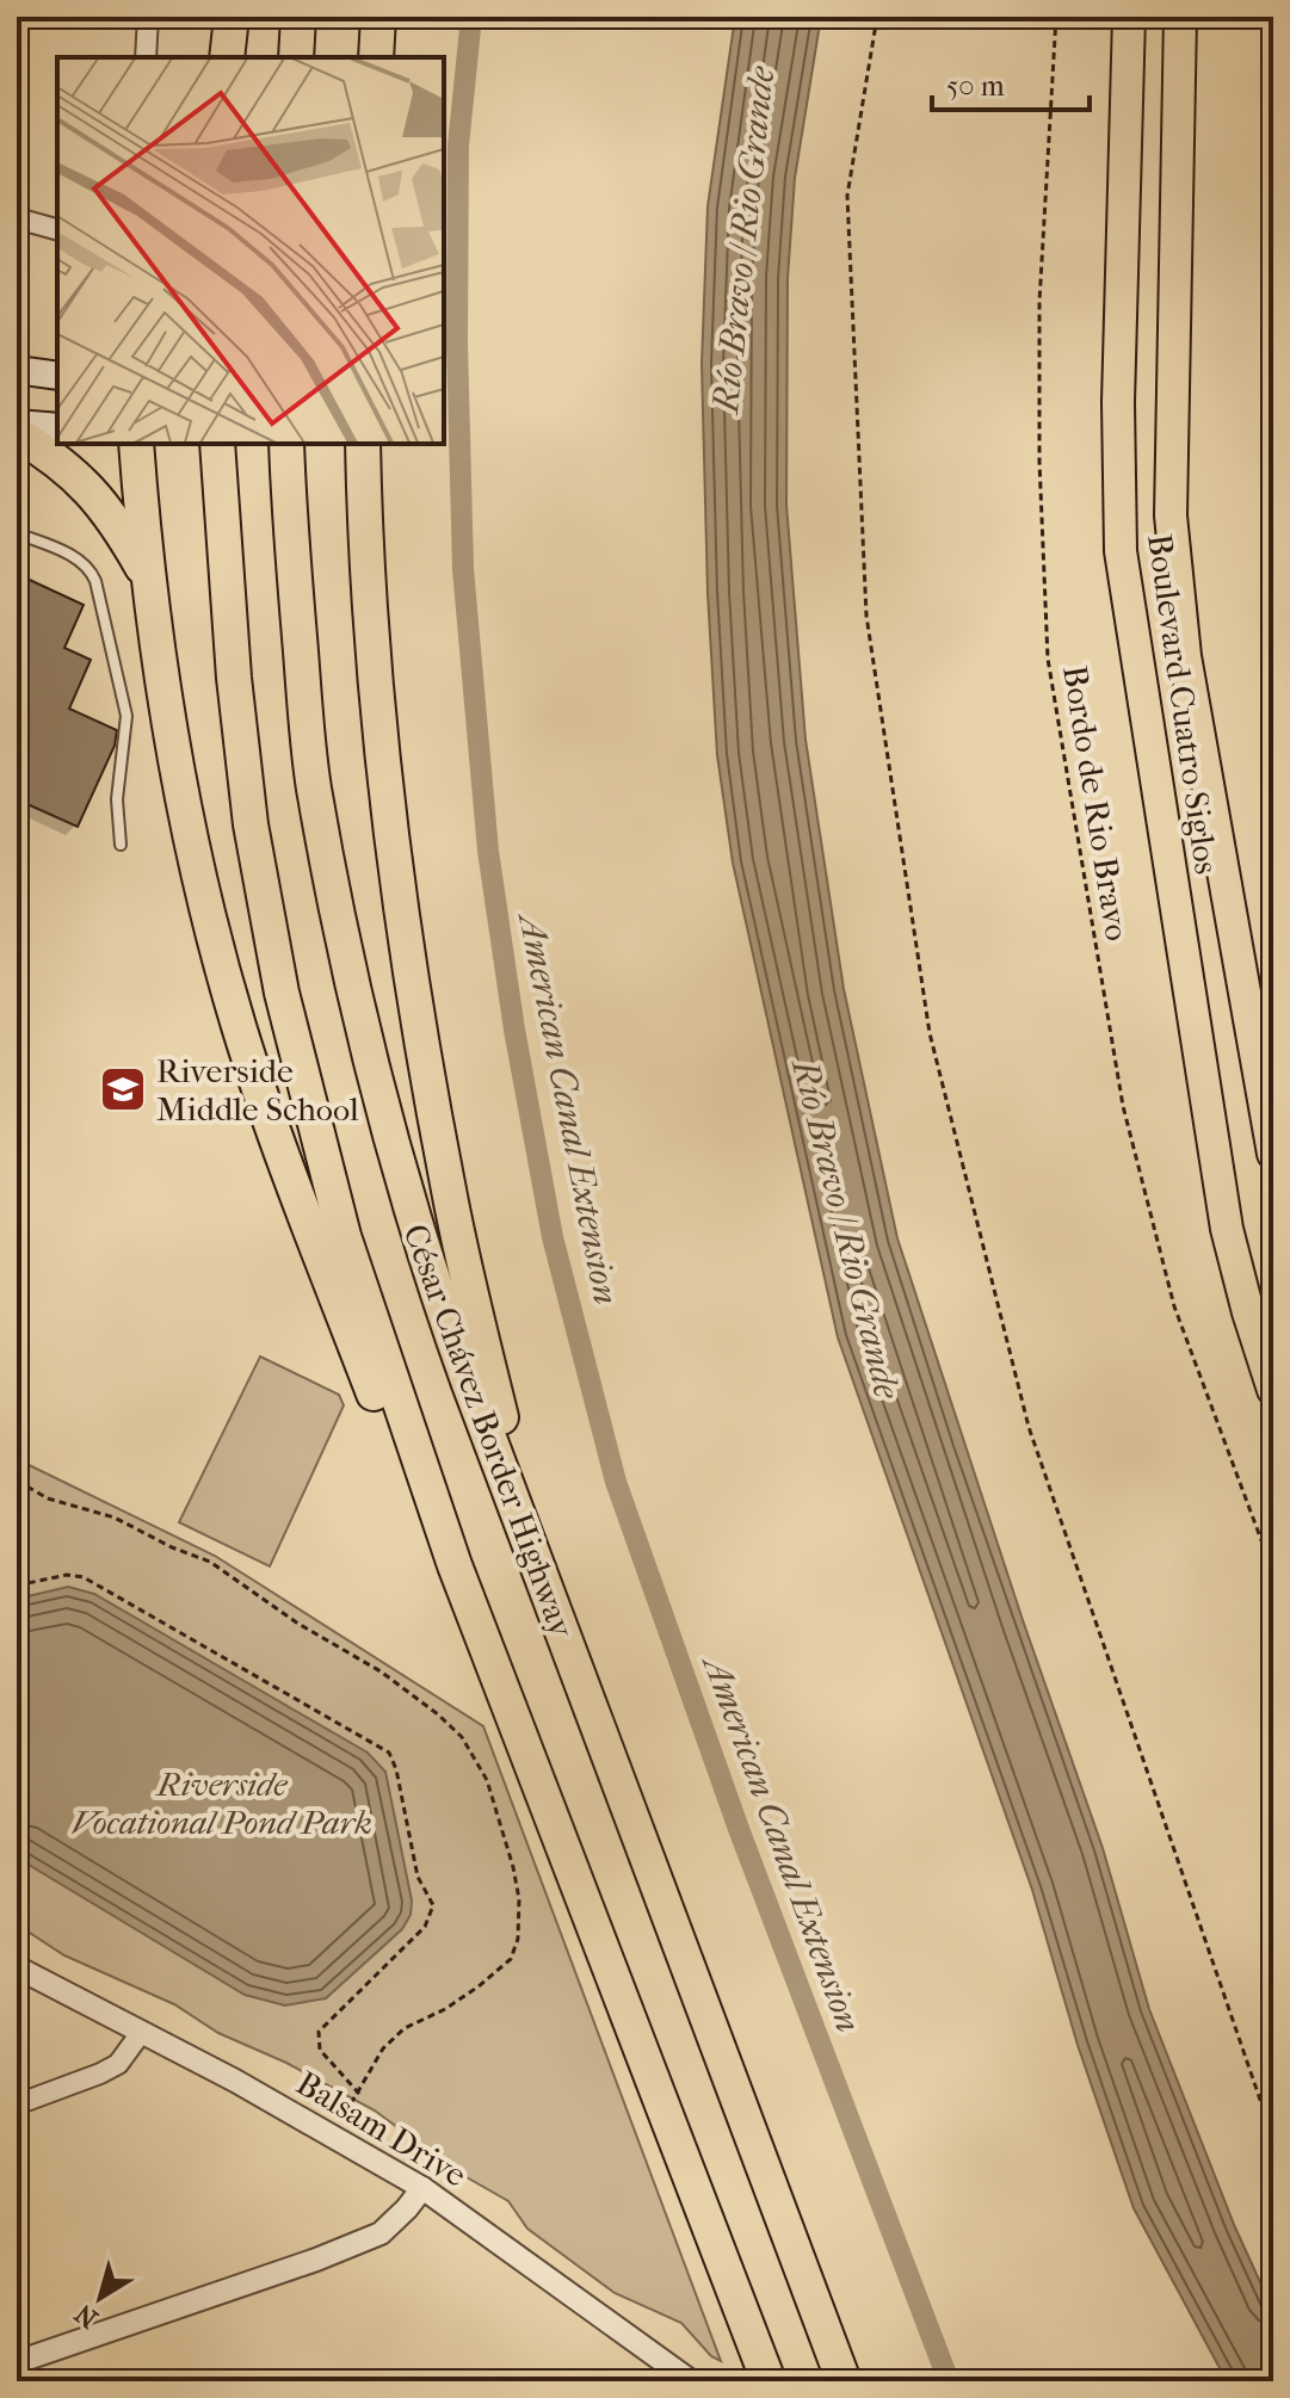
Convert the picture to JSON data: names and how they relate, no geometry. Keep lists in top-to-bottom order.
{
  "streets": {
    "highway": ["Boulevard Cuatro Siglos", "César Chávez Border Highway"],
    "street": ["Balsam Drive"],
    "path": ["Bordo de Rio Bravo"]
  },
  "water": ["Río Bravo / Rio Grande", "American Canal Extension"],
  "parks": ["Riverside Vocational Pond Park"],
  "places": {
    "school or university": ["Riverside Middle School"]
  },
  "scale_bar": "50 m",
  "north": "bottom left"
}
